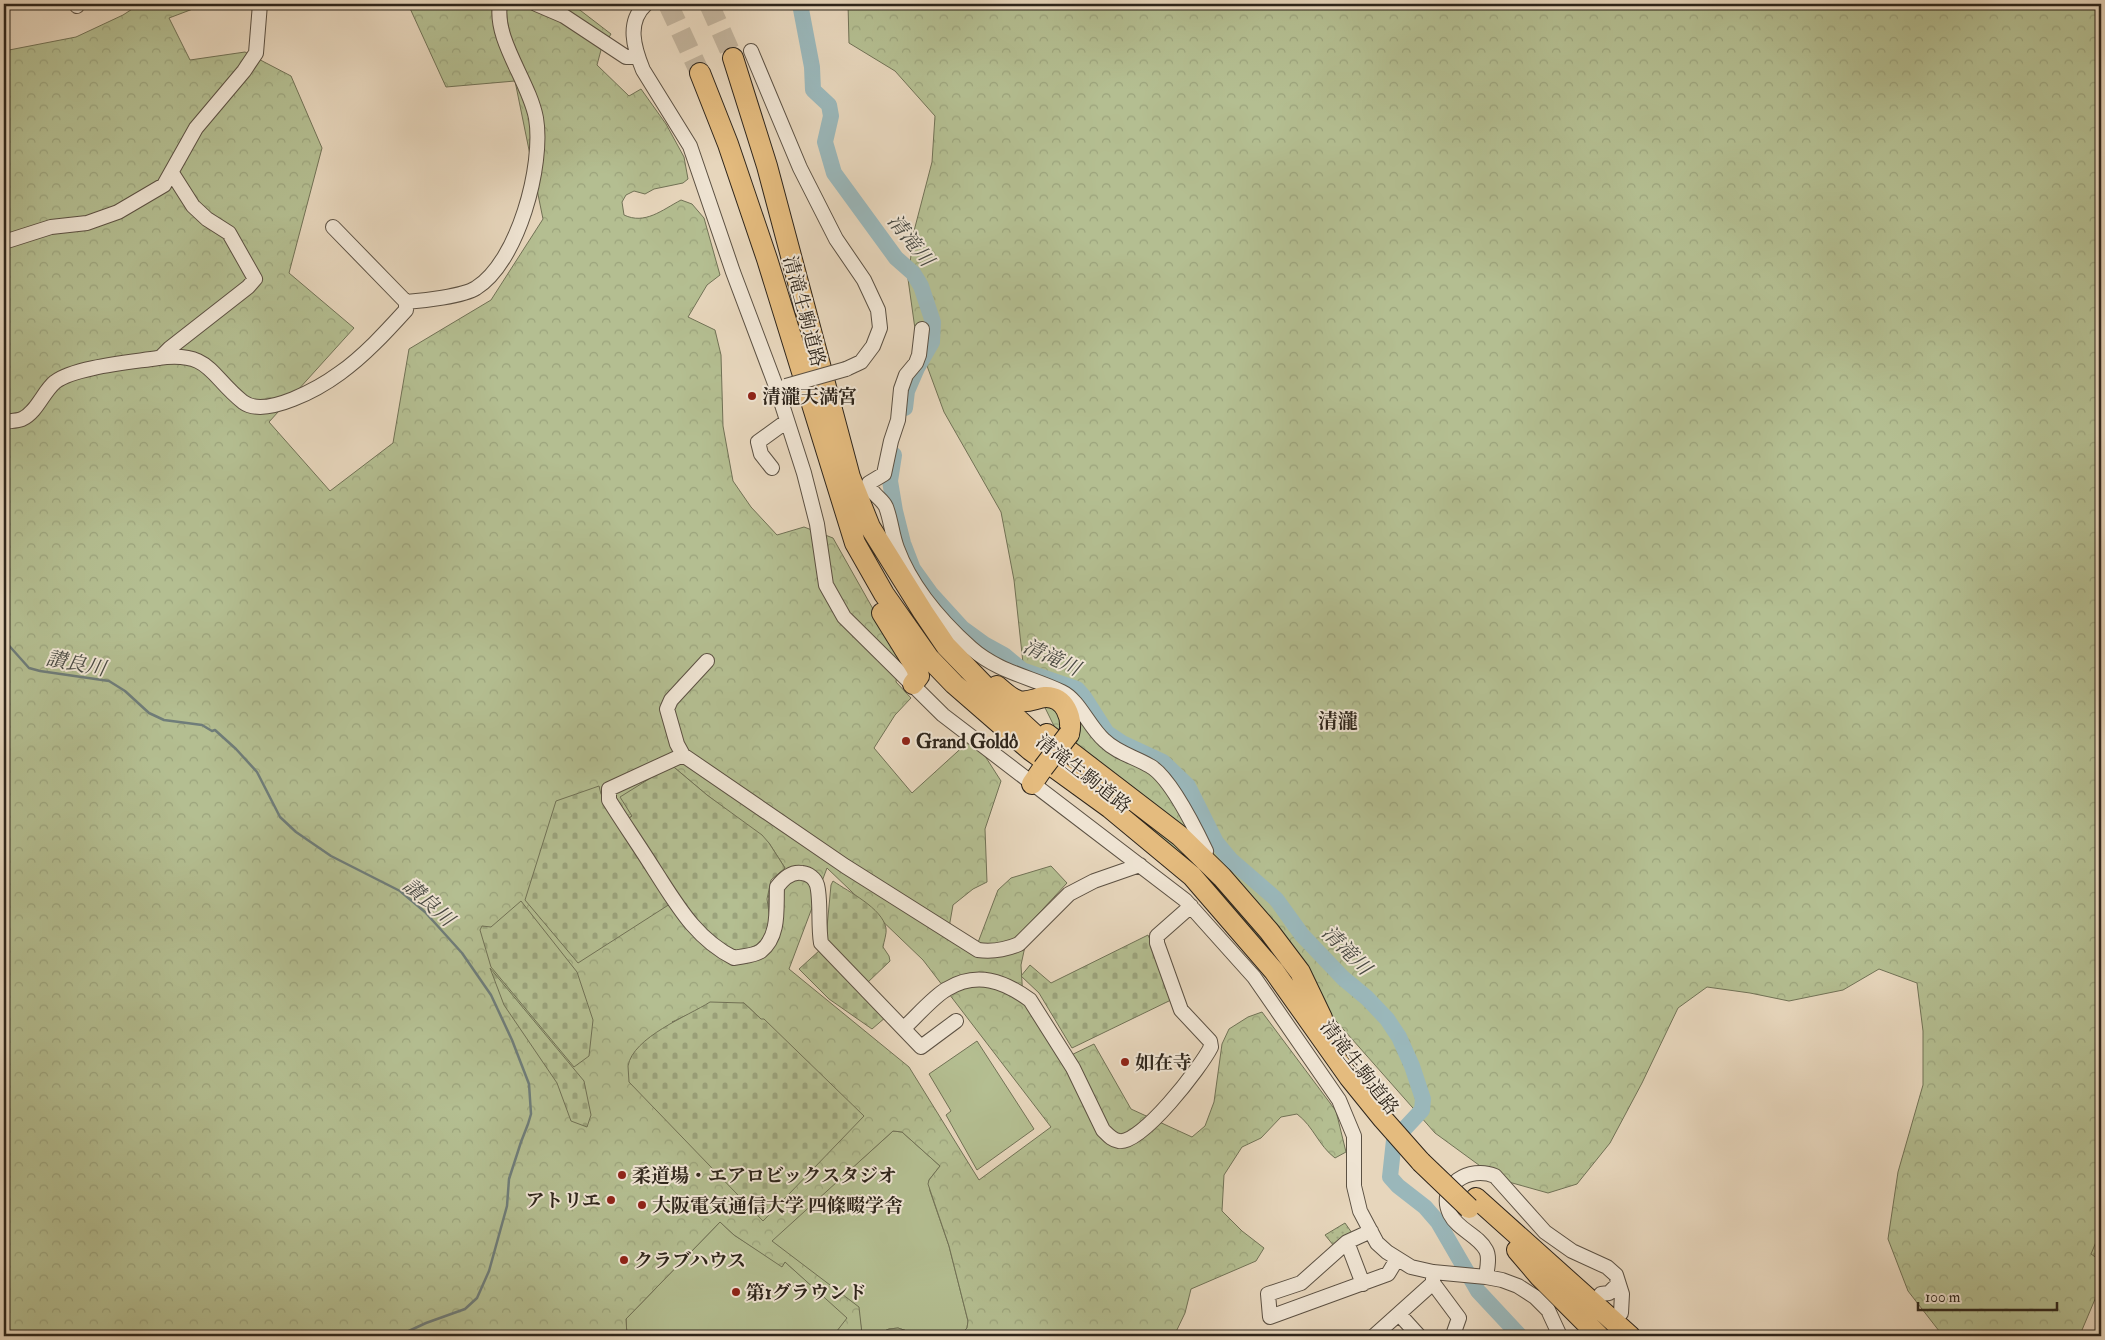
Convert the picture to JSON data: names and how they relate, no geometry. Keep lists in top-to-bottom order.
{
  "streets": {
    "highway": ["清滝生駒道路"]
  },
  "districts": ["清瀧"],
  "water": ["清滝川", "讃良川"],
  "places": [
    "清瀧天満宮",
    "Grand Goldô",
    "如在寺",
    "柔道場・エアロビックスタジオ",
    "アトリエ",
    "大阪電気通信大学 四條畷学舎",
    "クラブハウス",
    "第1グラウンド"
  ],
  "scale_bar": "100 m"
}
